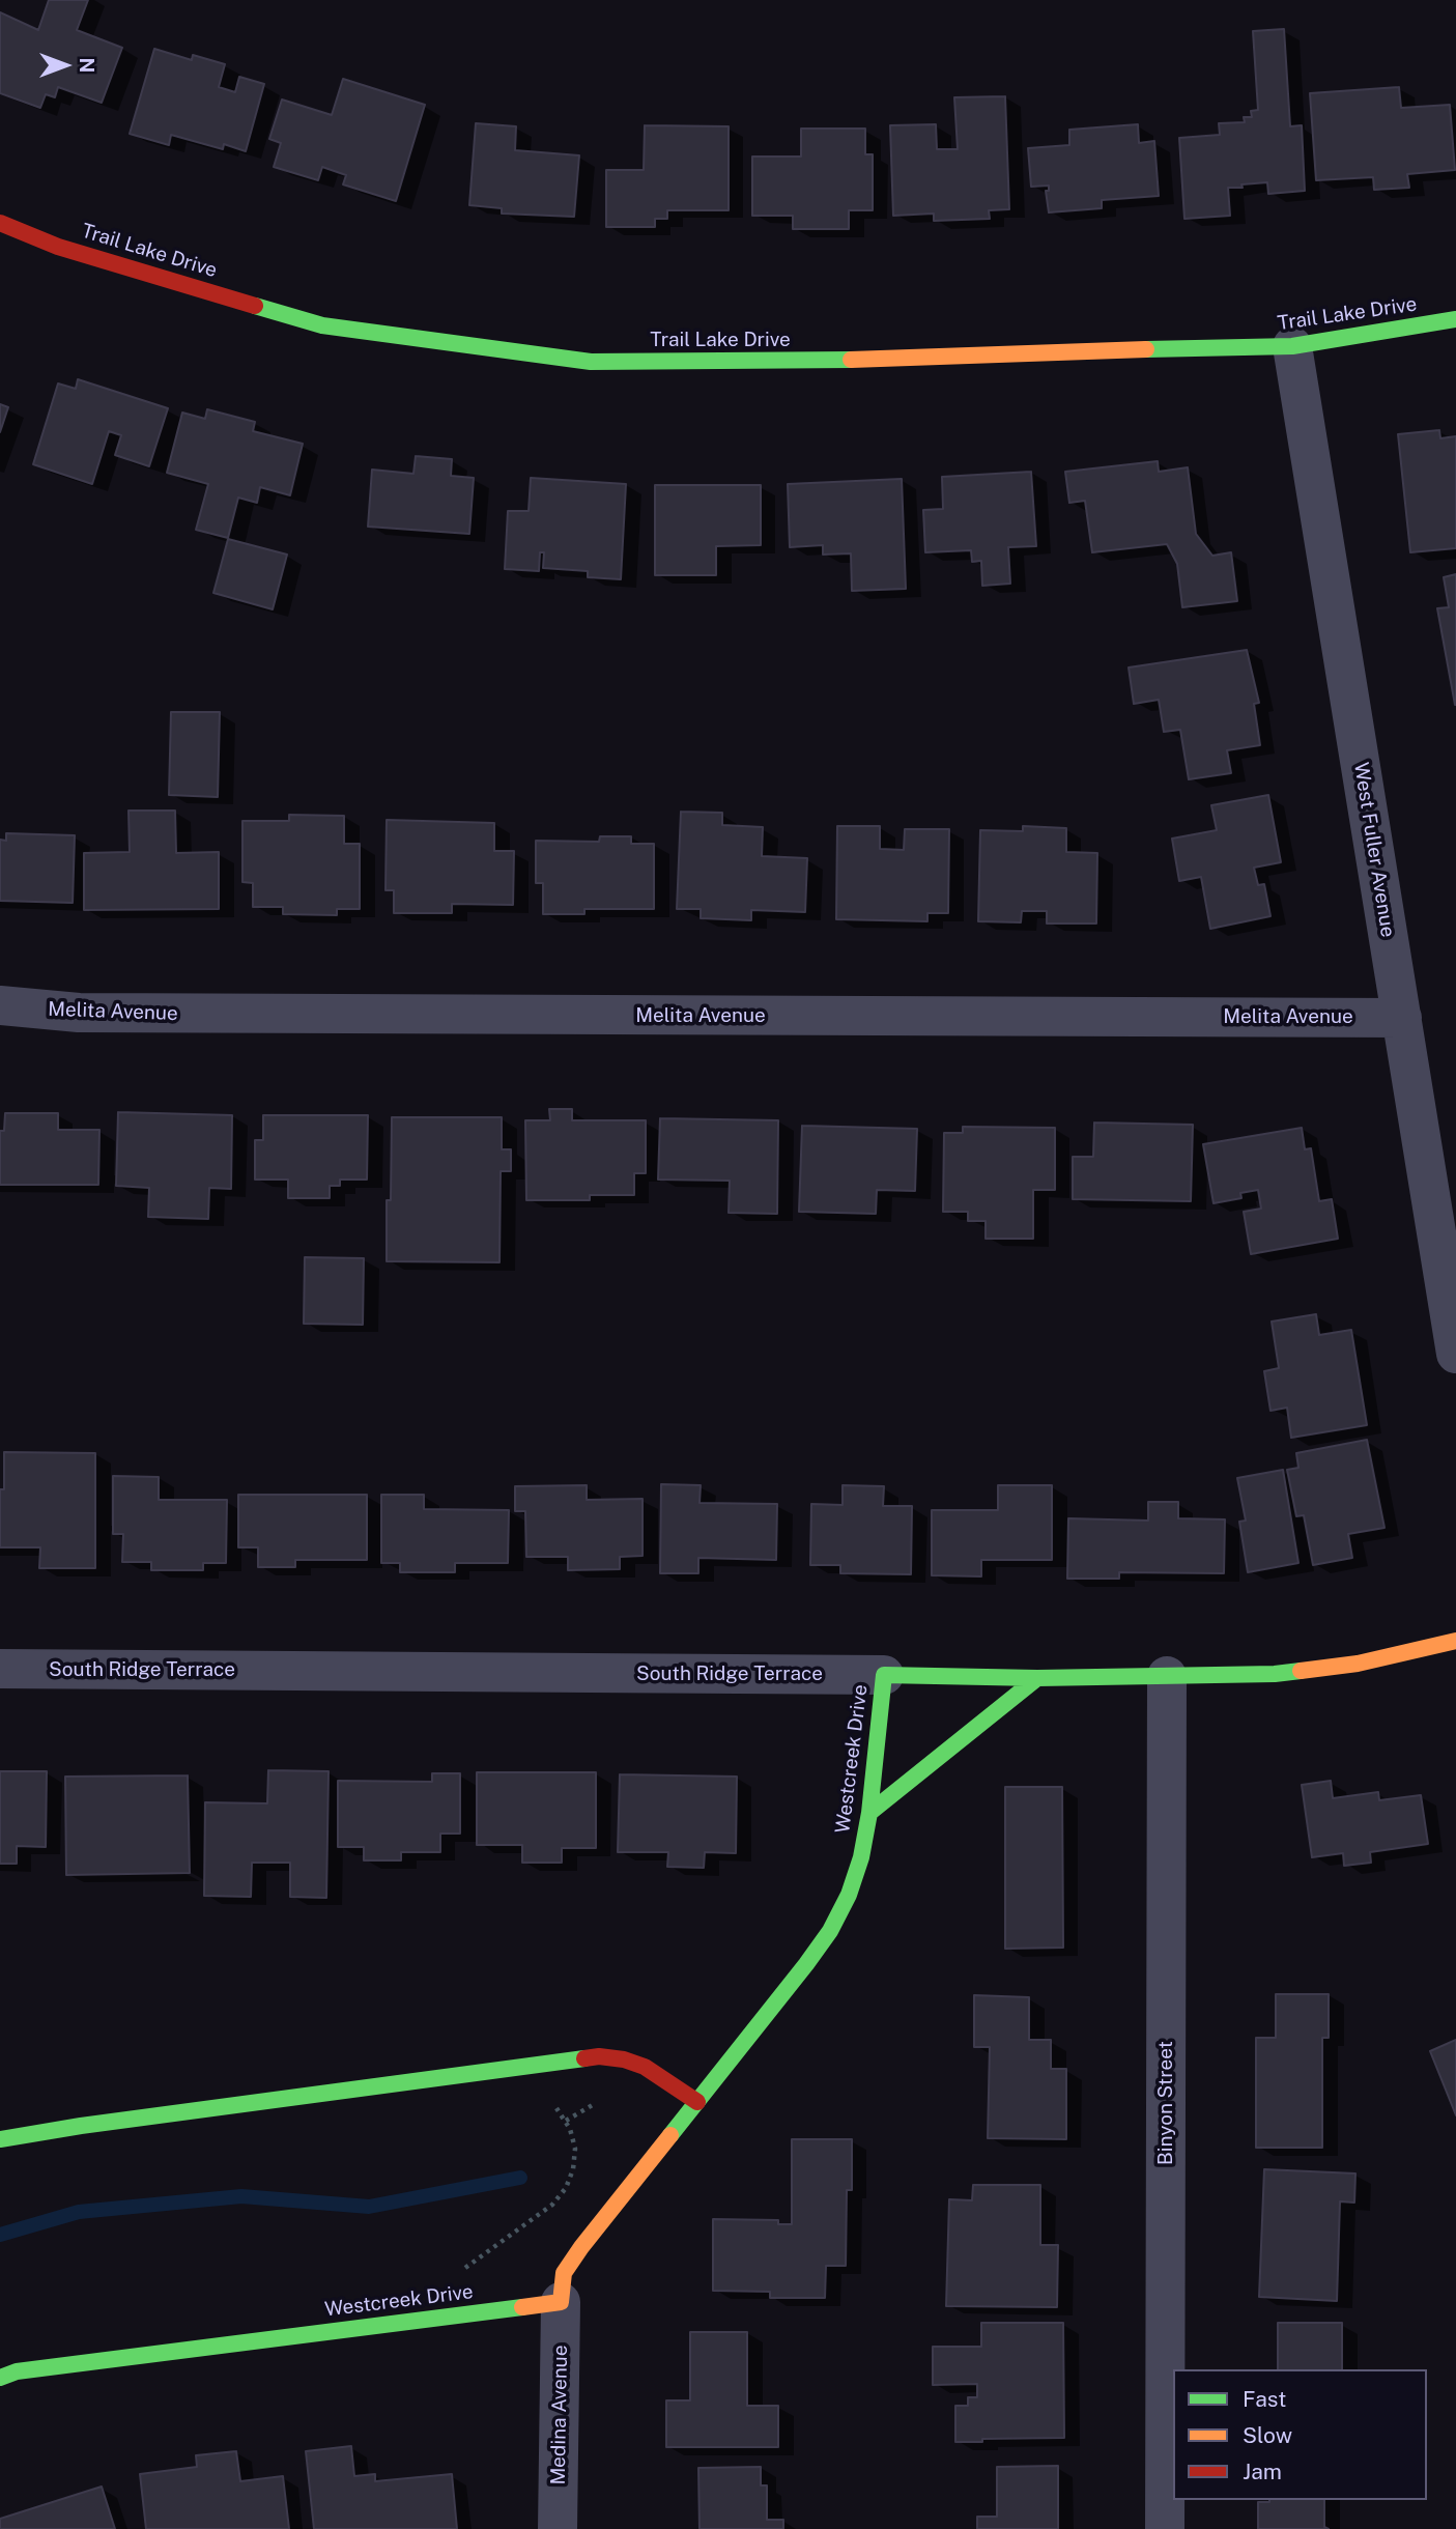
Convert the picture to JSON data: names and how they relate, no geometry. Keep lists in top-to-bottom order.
{
  "streets": {
    "street": [
      "Trail Lake Drive",
      "West Fuller Avenue",
      "Melita Avenue",
      "South Ridge Terrace",
      "Westcreek Drive",
      "Binyon Street",
      "Medina Avenue"
    ]
  },
  "crossings": [
    ["Trail Lake Drive", "West Fuller Avenue"],
    ["West Fuller Avenue", "Melita Avenue"],
    ["South Ridge Terrace", "Westcreek Drive"],
    ["South Ridge Terrace", "Binyon Street"],
    ["Westcreek Drive", "Medina Avenue"]
  ],
  "legend": ["Fast", "Slow", "Jam"],
  "north": "right"
}
